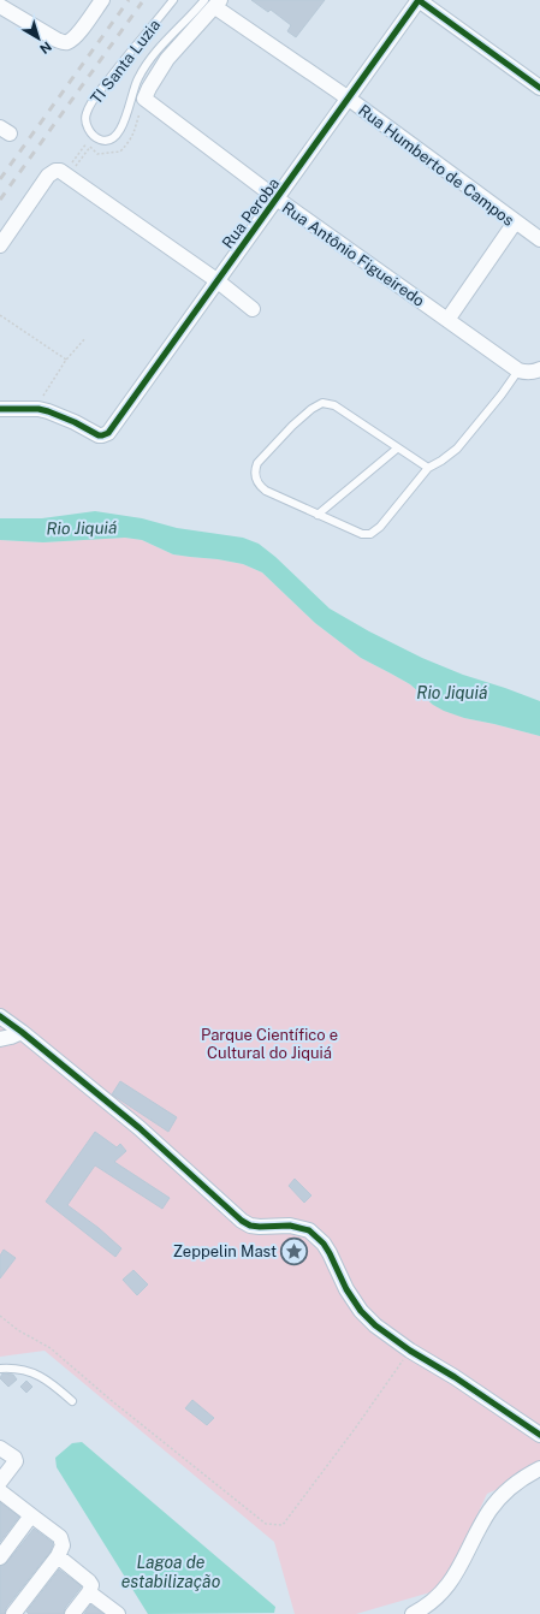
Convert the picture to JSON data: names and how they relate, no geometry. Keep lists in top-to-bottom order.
{
  "streets": {
    "street": ["Rua Humberto de Campos", "Rua Peroba", "Rua Antônio Figueiredo"],
    "lane": ["TI Santa Luzia"]
  },
  "crossings": [
    ["TI Santa Luzia", "Rua Humberto de Campos"],
    ["TI Santa Luzia", "Rua Antônio Figueiredo"],
    ["Rua Humberto de Campos", "Rua Peroba"],
    ["Rua Humberto de Campos", "Rua Antônio Figueiredo"],
    ["Rua Peroba", "Rua Antônio Figueiredo"]
  ],
  "water": ["Rio Jiquiá", "Lagoa de estabilização"],
  "parks": ["Parque Científico e Cultural do Jiquiá"],
  "places": {
    "place": ["Zeppelin Mast"]
  },
  "north": "bottom right"
}
